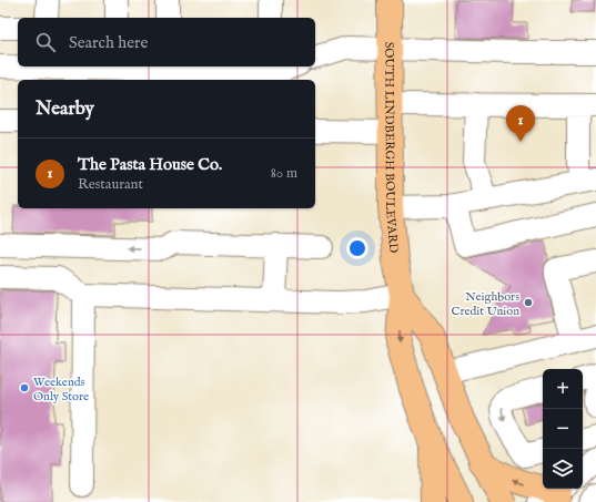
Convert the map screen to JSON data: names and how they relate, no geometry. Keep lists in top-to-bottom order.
{
  "streets": {
    "main road": ["SOUTH LINDBERGH BOULEVARD"]
  },
  "places": ["Neighbors Credit Union", "Weekends Only Store"],
  "page": {
    "search": "Search here",
    "heading": "Nearby",
    "pins": "1",
    "list": [
      {
        "mark": "1",
        "name": "The Pasta House Co.",
        "note": "Restaurant",
        "value": "80 m"
      }
    ],
    "map_buttons": ["+", "−"]
  }
}
